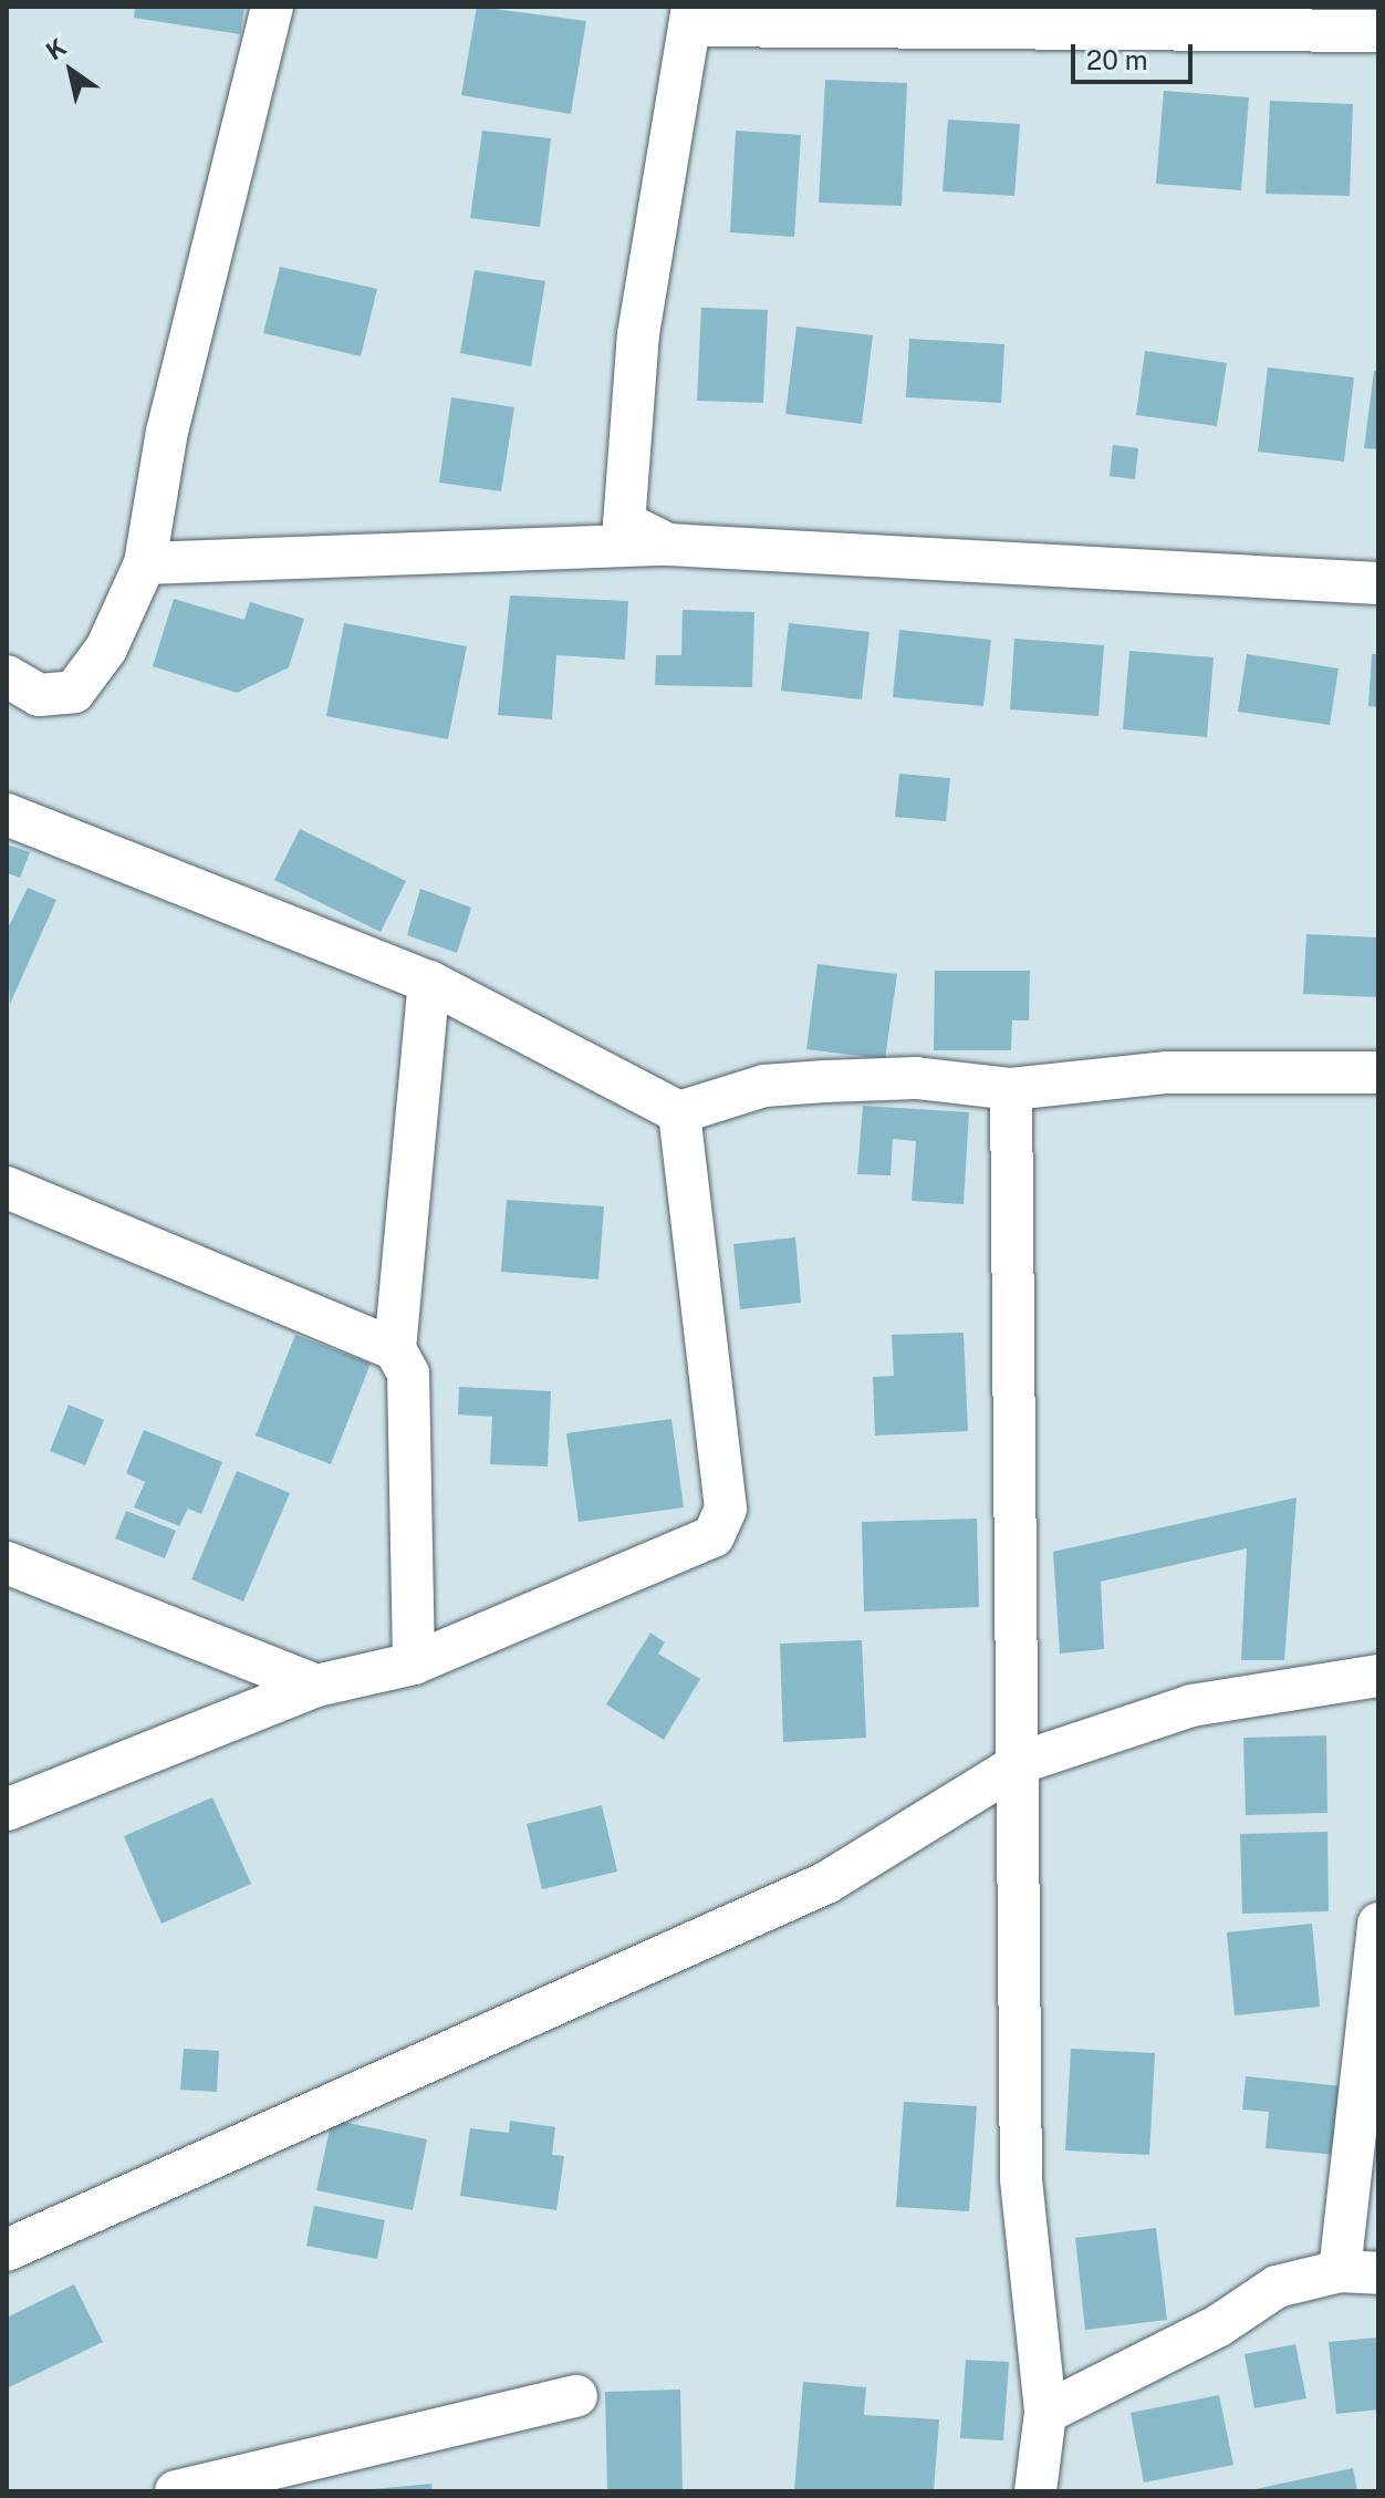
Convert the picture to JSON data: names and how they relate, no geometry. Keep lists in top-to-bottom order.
{
  "scale_bar": "20 m",
  "north": "top left"
}
